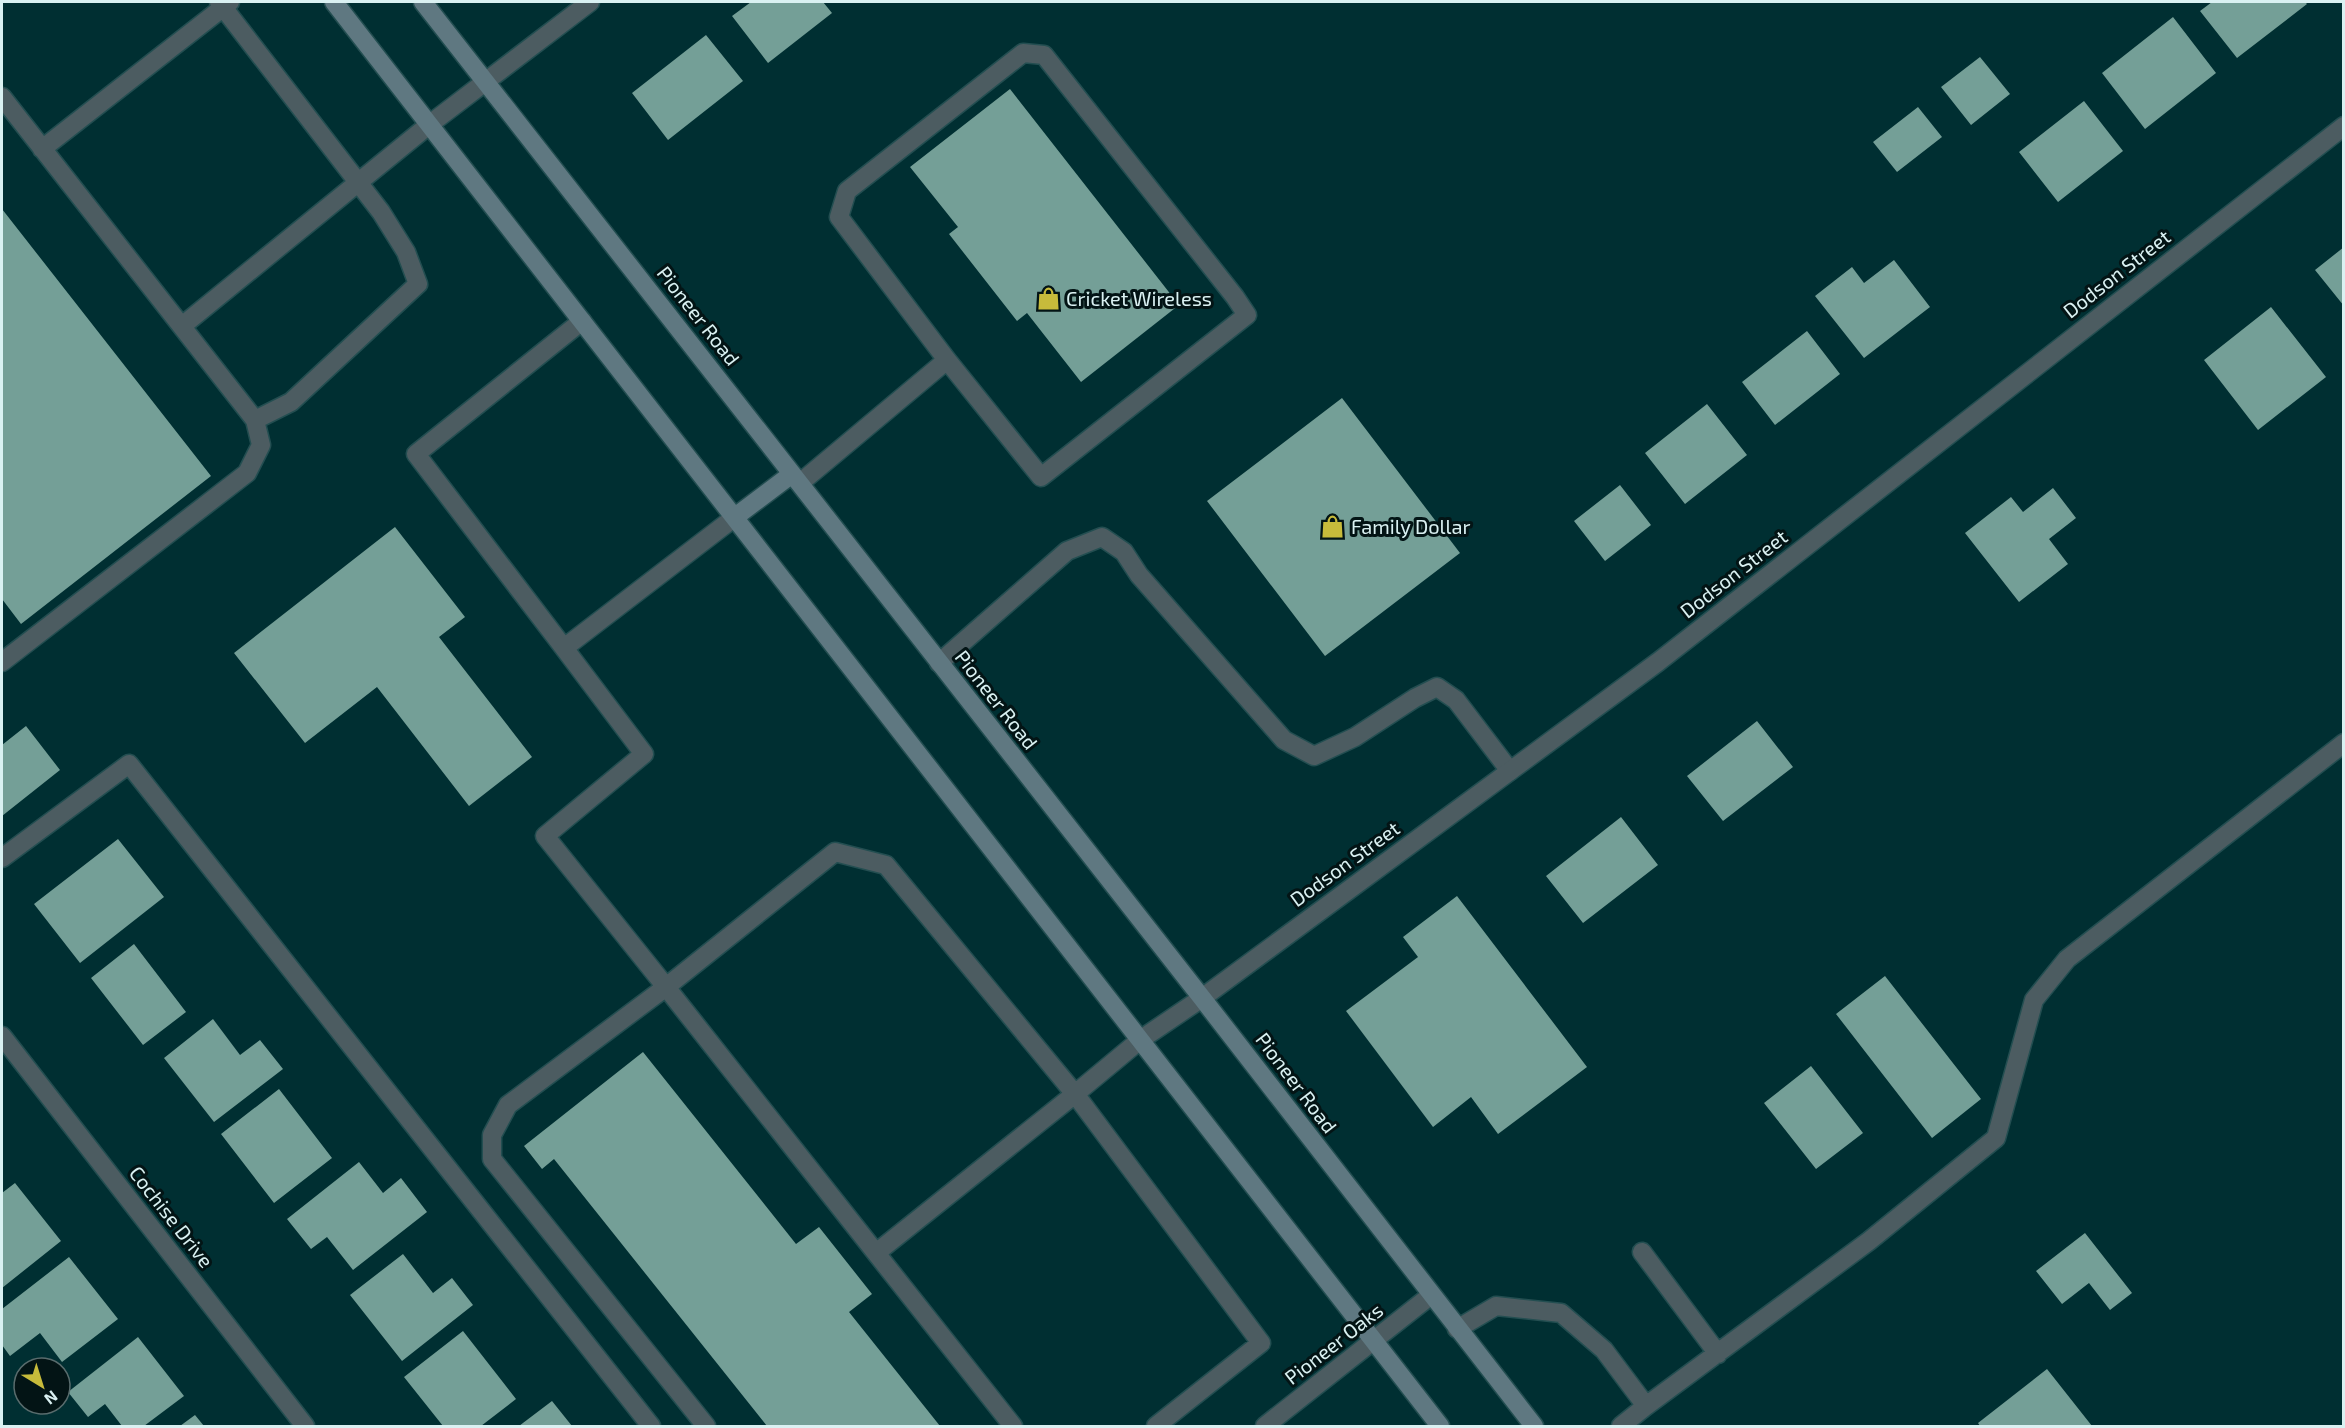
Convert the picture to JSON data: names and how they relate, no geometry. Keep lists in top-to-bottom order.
{
  "streets": {
    "main road": ["Pioneer Road"],
    "street": ["Dodson Street", "Cochise Drive", "Pioneer Oaks"]
  },
  "crossings": [
    ["Dodson Street", "Pioneer Road"],
    ["Pioneer Road", "Pioneer Oaks"]
  ],
  "places": {
    "shop": ["Cricket Wireless", "Family Dollar"]
  },
  "north": "bottom right"
}
